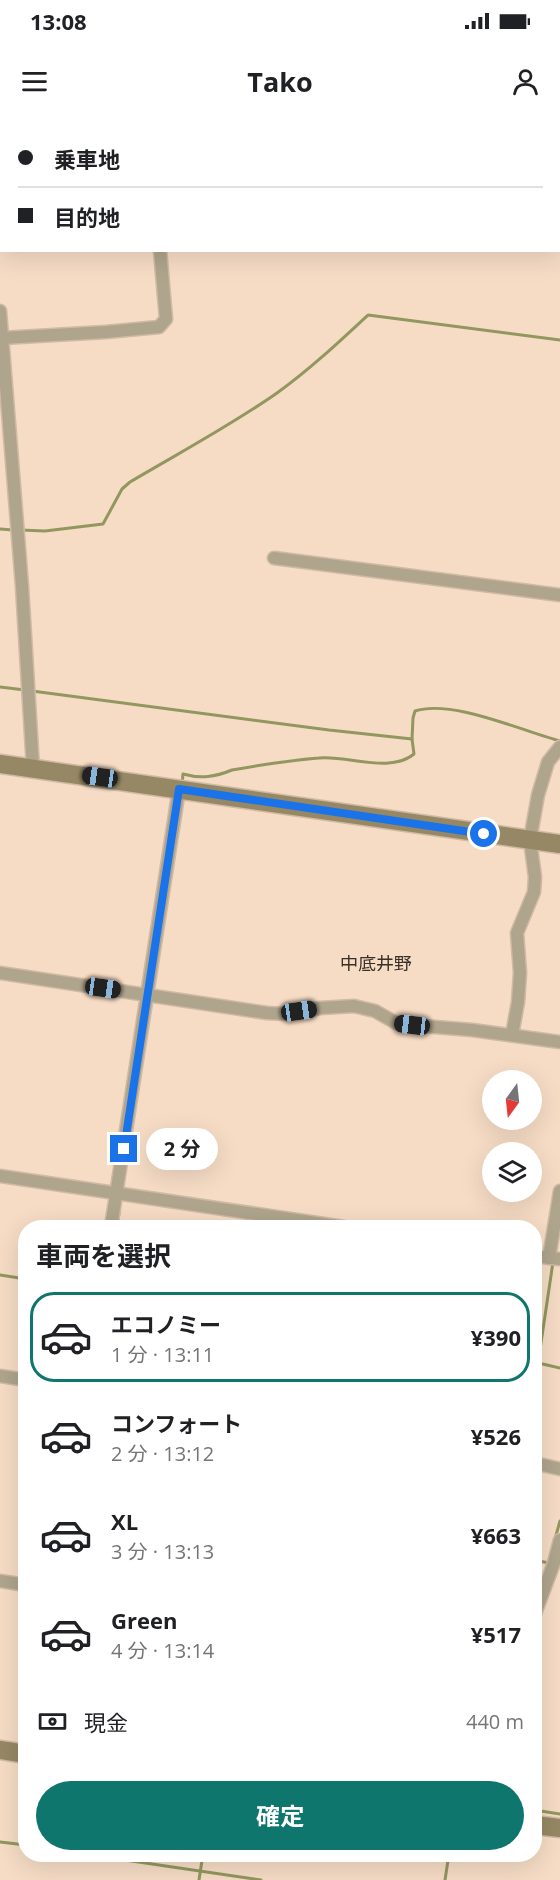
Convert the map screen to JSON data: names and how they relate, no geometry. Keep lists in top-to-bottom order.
{
  "districts": ["中底井野"],
  "north": "bottom",
  "page": {
    "status": "13:08",
    "header": "Tako",
    "banner": ["乗車地", "目的地"],
    "bubble": "2 分",
    "heading": "車両を選択",
    "list": [
      {
        "name": "エコノミー",
        "note": "1 分 · 13:11",
        "value": "¥390"
      },
      {
        "name": "コンフォート",
        "note": "2 分 · 13:12",
        "value": "¥526"
      },
      {
        "name": "XL",
        "note": "3 分 · 13:13",
        "value": "¥663"
      },
      {
        "name": "Green",
        "note": "4 分 · 13:14",
        "value": "¥517"
      }
    ],
    "pay": ["現金", "440 m"],
    "buttons": "確定"
  }
}
